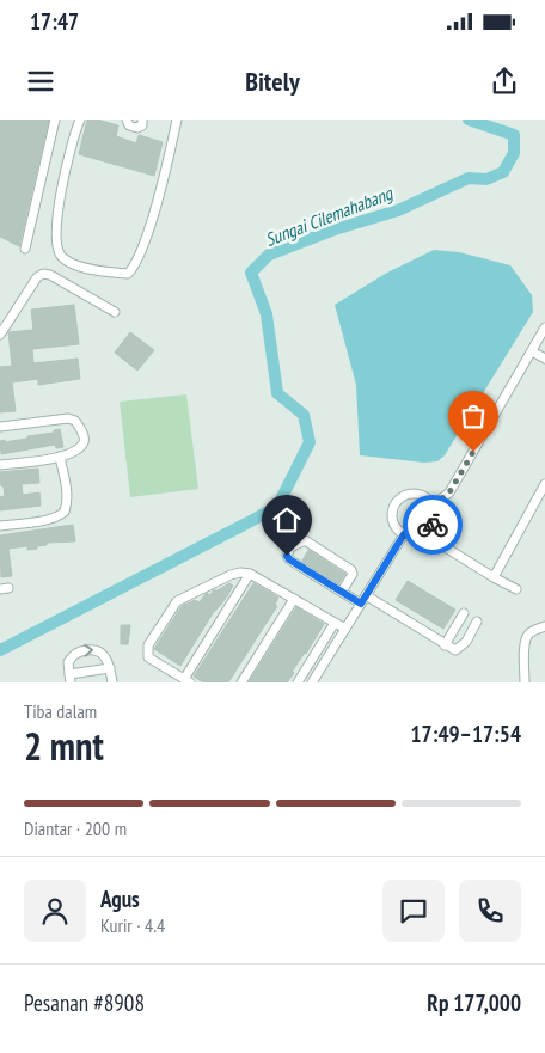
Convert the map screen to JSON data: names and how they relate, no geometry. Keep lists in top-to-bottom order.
{
  "water": ["Sungai Cilemahabang"],
  "page": {
    "status": "17:47",
    "header": "Bitely",
    "heading": ["2 mnt", "Tiba dalam", "17:49–17:54"],
    "panel": [
      "Agus",
      "Kurir · 4.4",
      "Pesanan #8908",
      "Rp 177,000"
    ],
    "bar": "Diantar · 200 m"
  }
}
